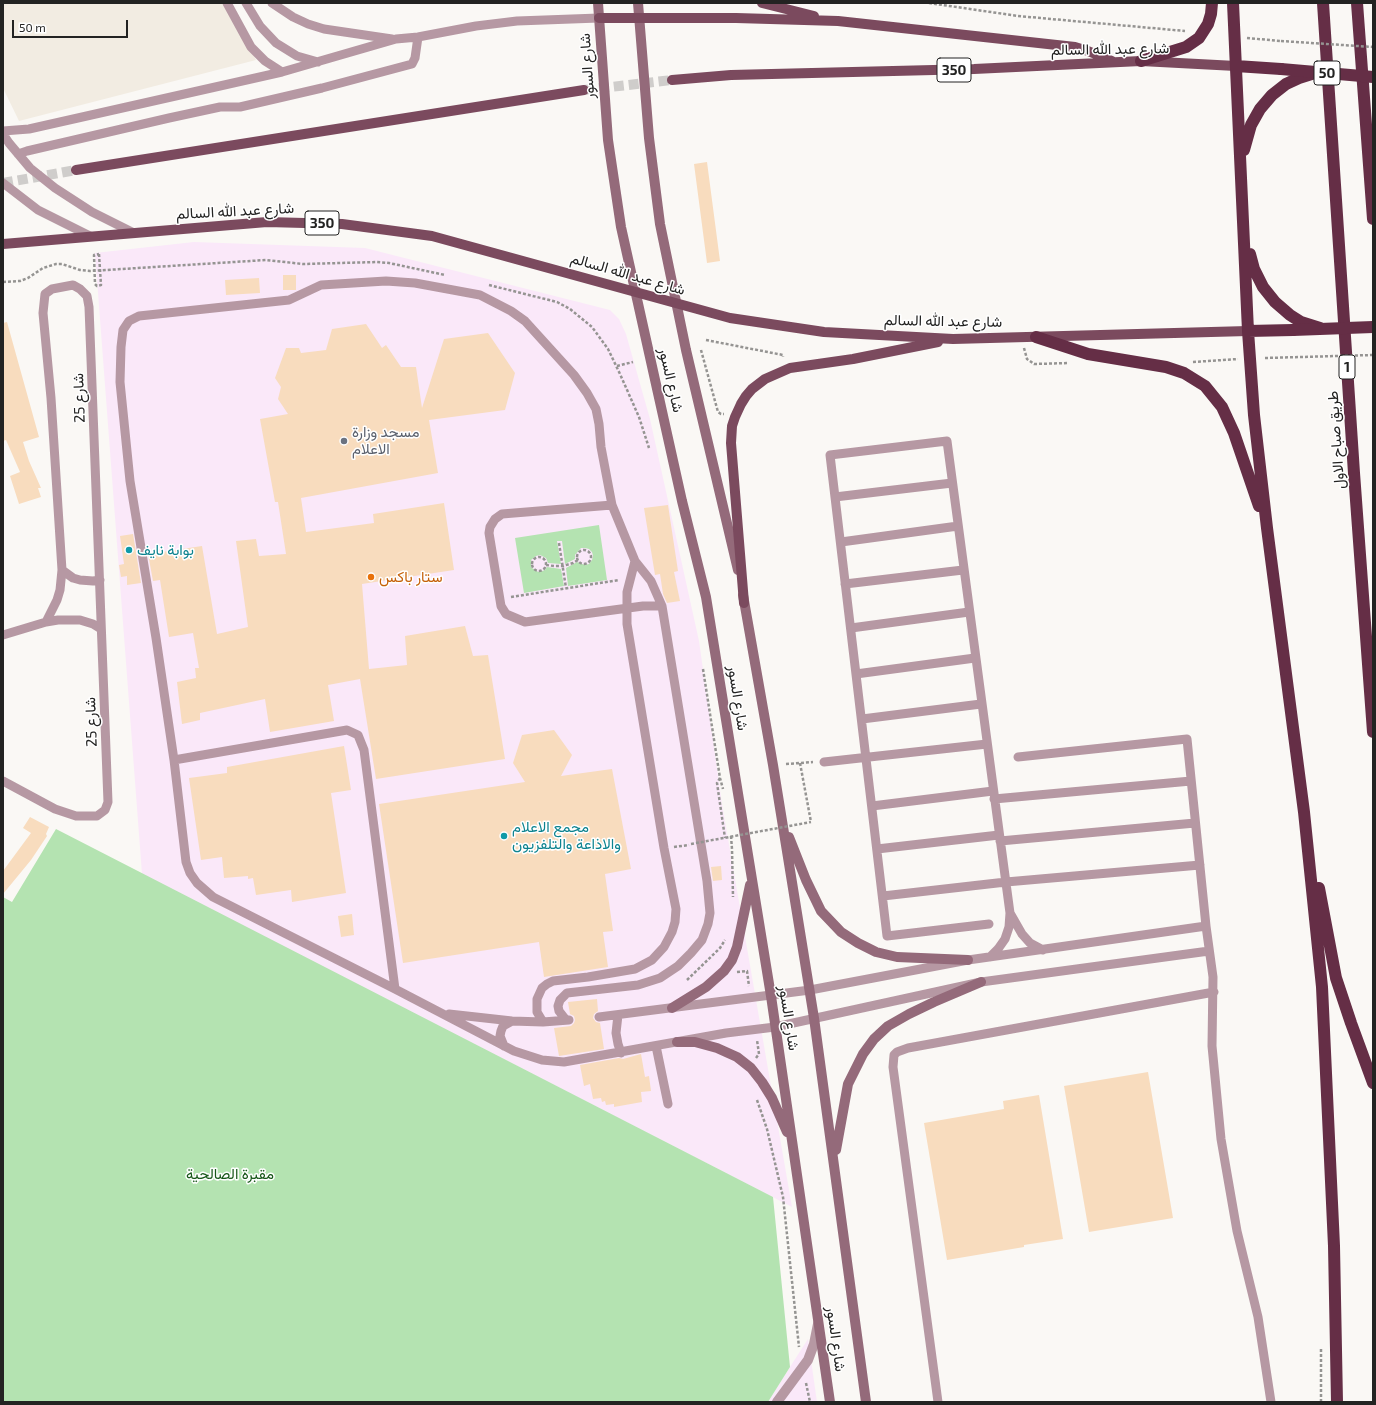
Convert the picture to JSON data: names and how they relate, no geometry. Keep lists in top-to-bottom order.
{
  "streets": {
    "highway": [
      "350",
      "50",
      "1",
      "طريق صباح الاول"
    ],
    "main road": ["شارع عبد الله السالم", "شارع السور"],
    "lane": ["شارع 25"]
  },
  "crossings": [
    ["شارع عبد الله السالم", "شارع السور"],
    ["شارع عبد الله السالم", "350"],
    ["350", "50"]
  ],
  "parks": ["مقبرة الصالحية"],
  "places": [
    "مسجد وزارة الاعلام",
    "بوابة نايف",
    "ستار باكس",
    "مجمع الاعلام والاذاعة والتلفزيون"
  ],
  "scale_bar": "50 m"
}
